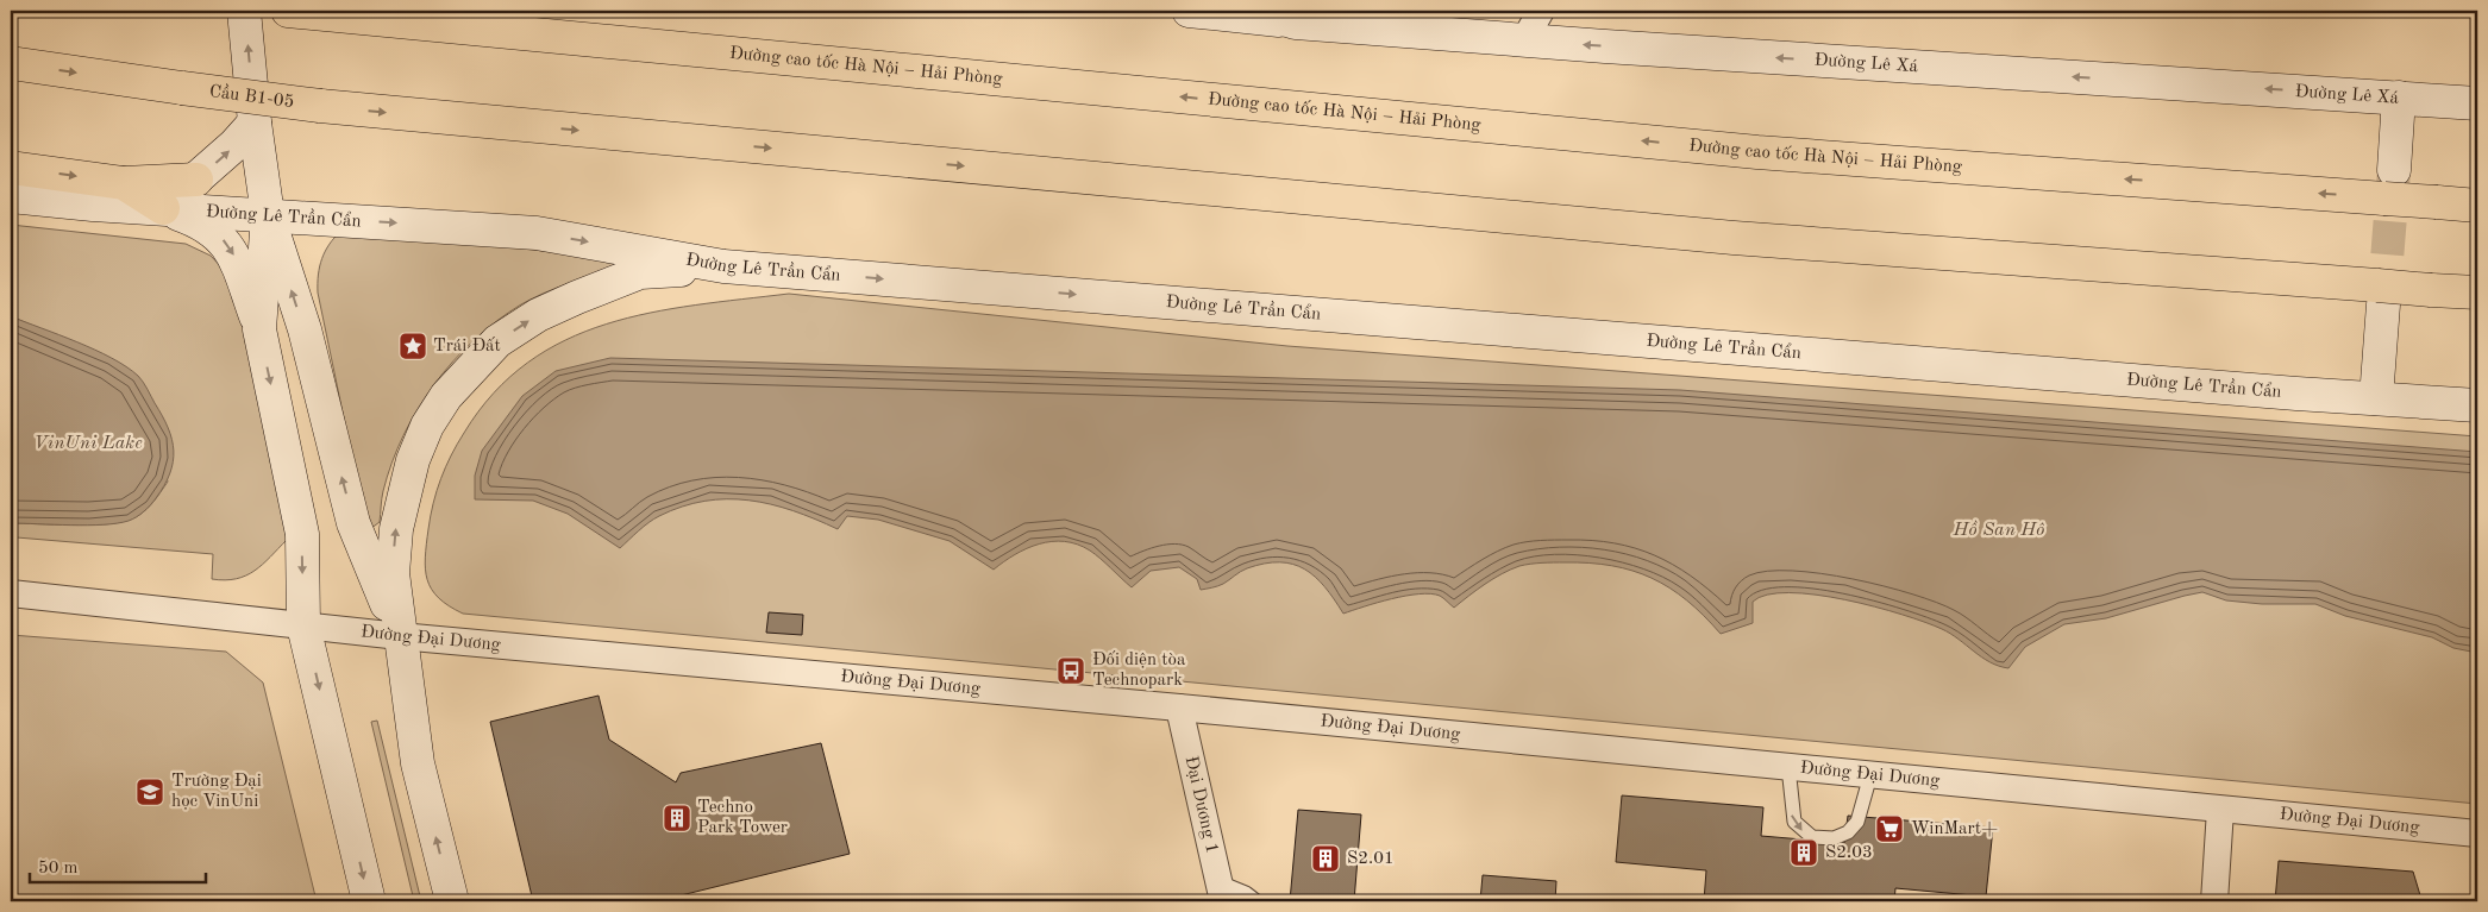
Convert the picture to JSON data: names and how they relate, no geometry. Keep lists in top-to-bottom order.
{
  "streets": {
    "highway": ["Đường cao tốc Hà Nội – Hải Phòng", "Cầu B1-05"],
    "main road": ["Đường Lê Xá", "Đường Lê Trần Cẩn"],
    "street": ["Đường Đại Dương", "Đại Dương 1"]
  },
  "crossings": [
    ["Đường Đại Dương", "Đại Dương 1"]
  ],
  "one_way": [
    "Đường Lê Xá",
    "Đường cao tốc Hà Nội – Hải Phòng",
    "Cầu B1-05",
    "Đường Lê Trần Cẩn"
  ],
  "water": ["VinUni Lake", "Hồ San Hô"],
  "places": {
    "place": ["Trái Đất"],
    "bus stop": ["Đối diện tòa Technopark"],
    "school or university": ["Trường Đại học VinUni"],
    "building": ["Techno Park Tower", "S2.03", "S2.01"],
    "supermarket": ["WinMart+"]
  },
  "scale_bar": "50 m"
}
